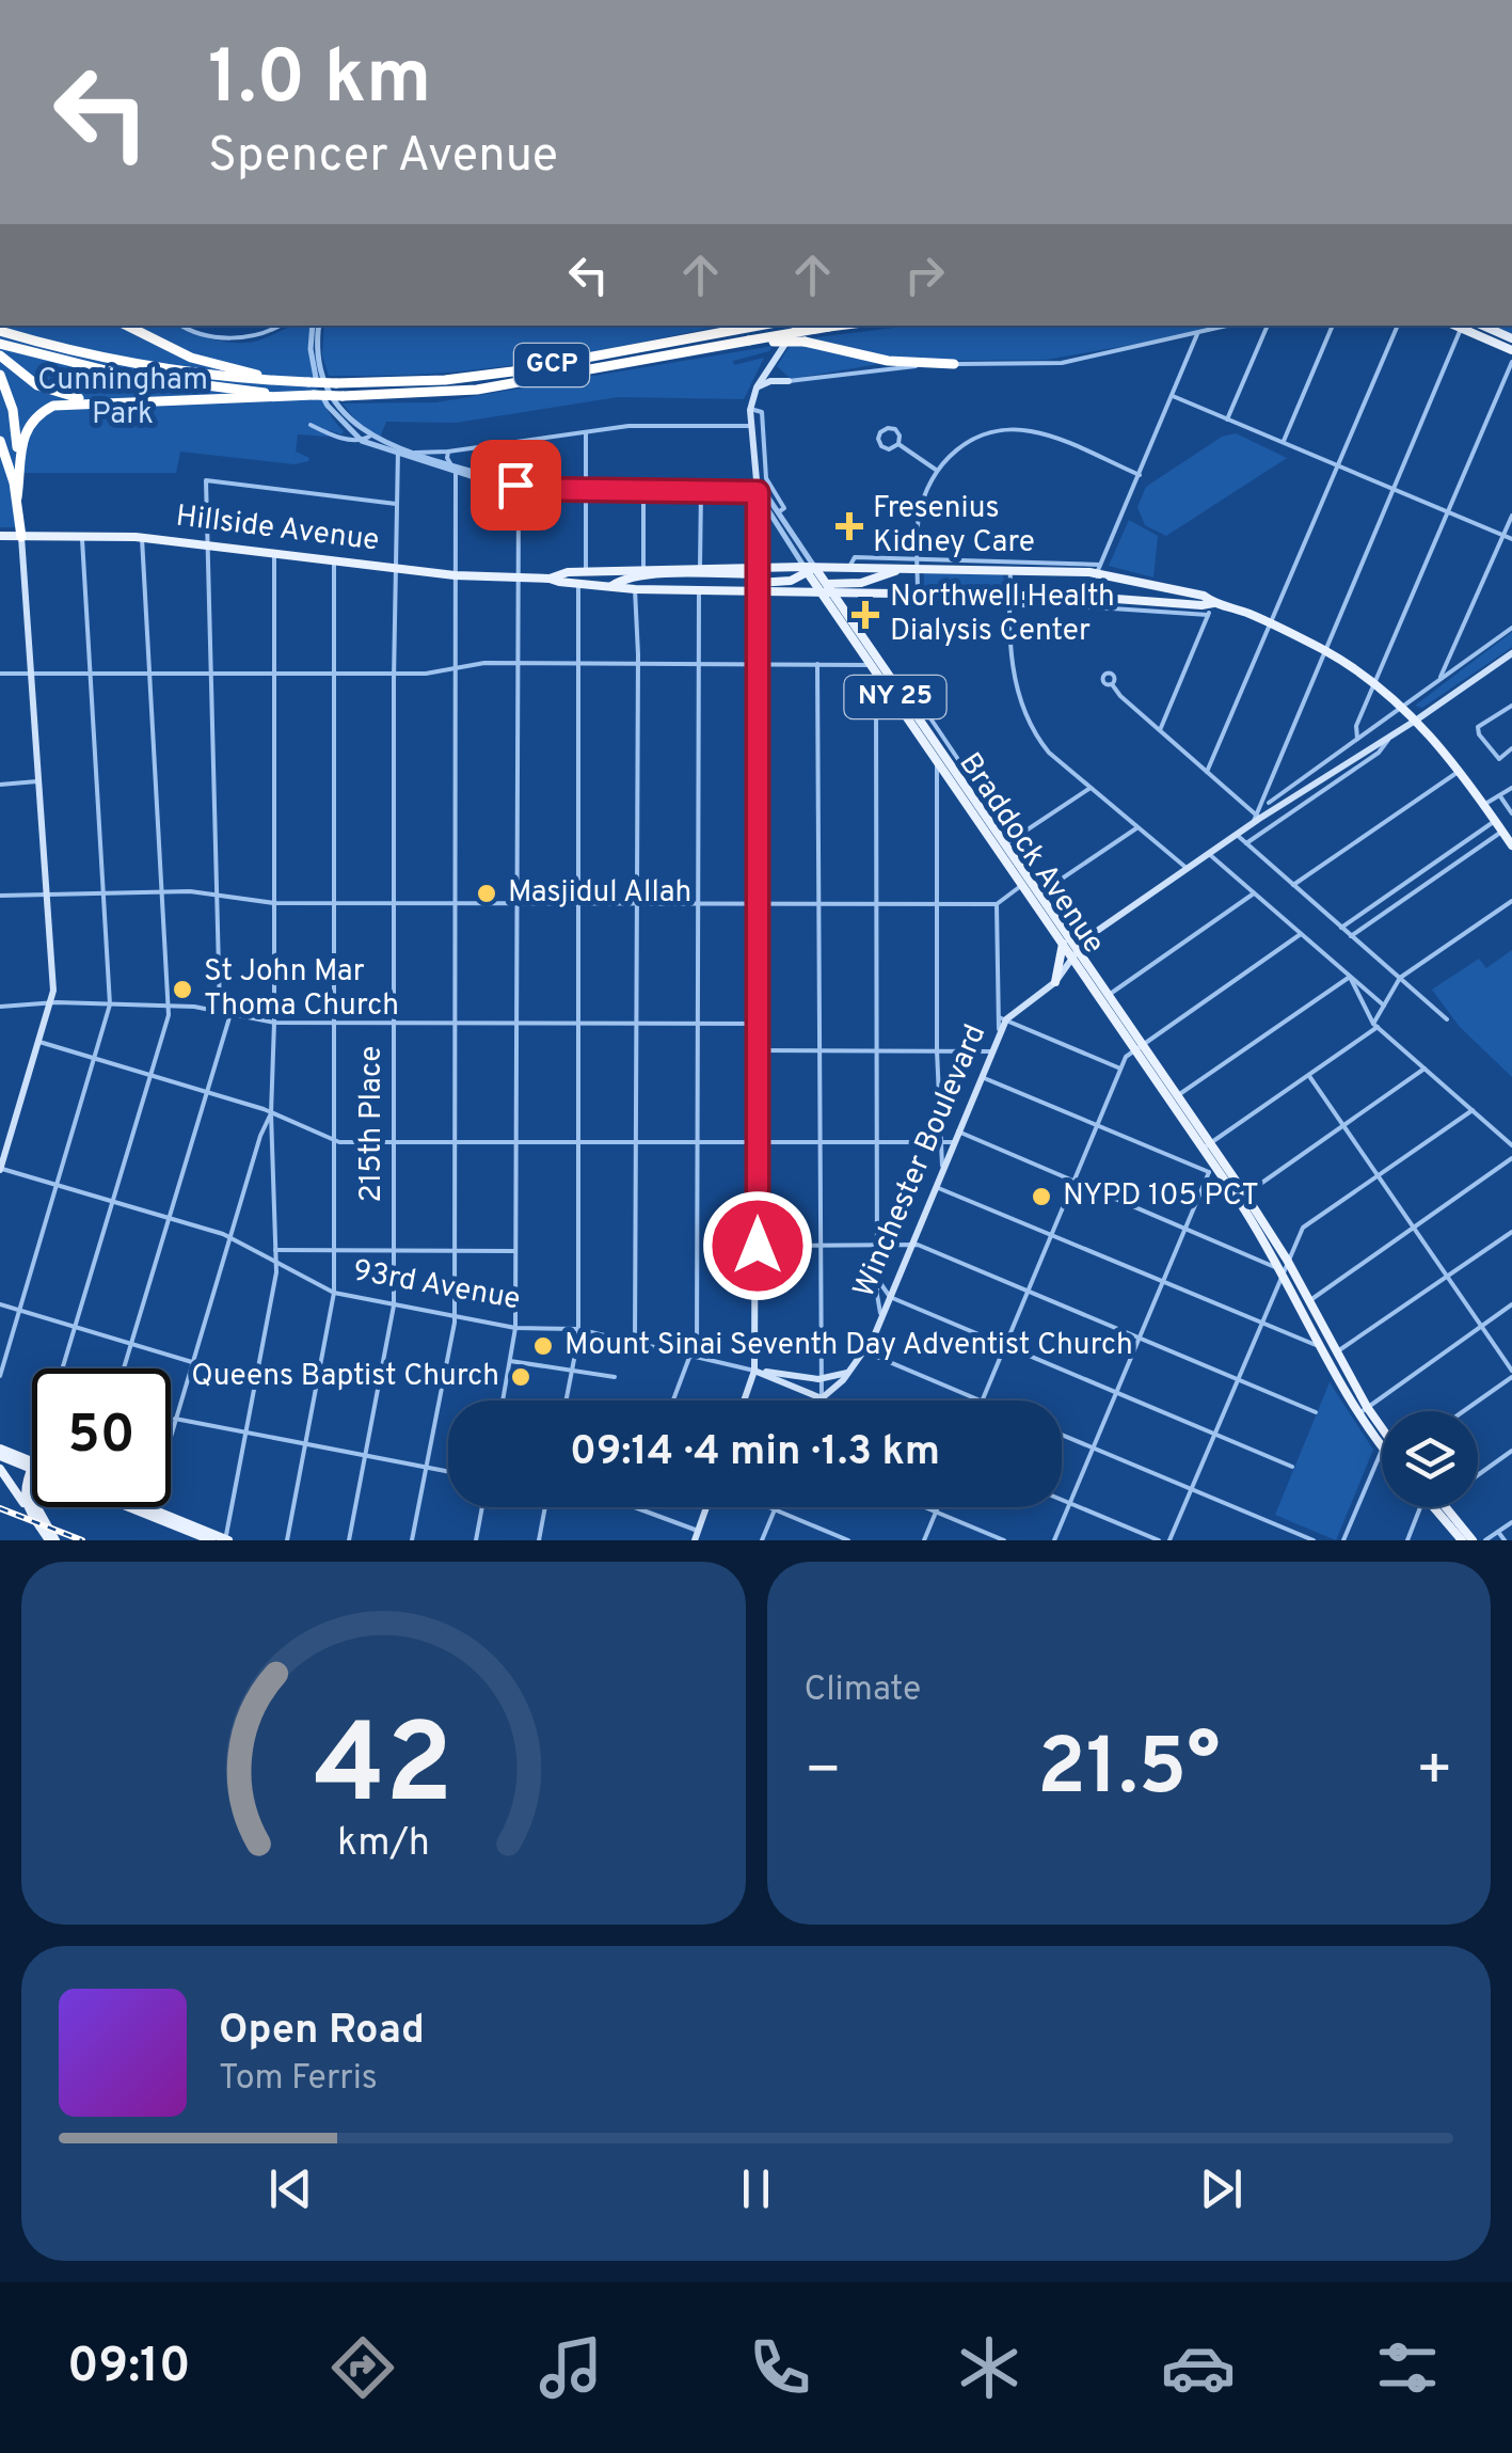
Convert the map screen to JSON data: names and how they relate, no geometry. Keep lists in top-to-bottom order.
{
  "streets": {
    "highway": ["GCP"],
    "main road": [
      "Hillside Avenue",
      "NY 25",
      "Braddock Avenue",
      "Winchester Boulevard",
      "93rd Avenue"
    ],
    "street": ["215th Place"]
  },
  "crossings": [
    ["Hillside Avenue", "Braddock Avenue"],
    ["Hillside Avenue", "215th Place"],
    ["Hillside Avenue", "Winchester Boulevard"],
    ["Braddock Avenue", "Winchester Boulevard"],
    ["215th Place", "93rd Avenue"],
    ["Winchester Boulevard", "93rd Avenue"]
  ],
  "parks": ["Cunningham Park"],
  "places": {
    "health": ["Fresenius Kidney Care", "Northwell Health Dialysis Center"],
    "other": [
      "Masjidul Allah",
      "St John Mar Thoma Church",
      "NYPD 105 PCT",
      "Mount Sinai Seventh Day Adventist Church",
      "Queens Baptist Church"
    ]
  },
  "page": {
    "turn": ["1.0 km", "Spencer Avenue"],
    "limit": "50",
    "trip": "09:14 · 4 min · 1.3 km",
    "tile": "Climate",
    "heat": ["−", "21.5°", "+"],
    "song": ["Open Road", "Tom Ferris"],
    "tabs": "09:10",
    "gauge": ["42", "km/h"]
  }
}
